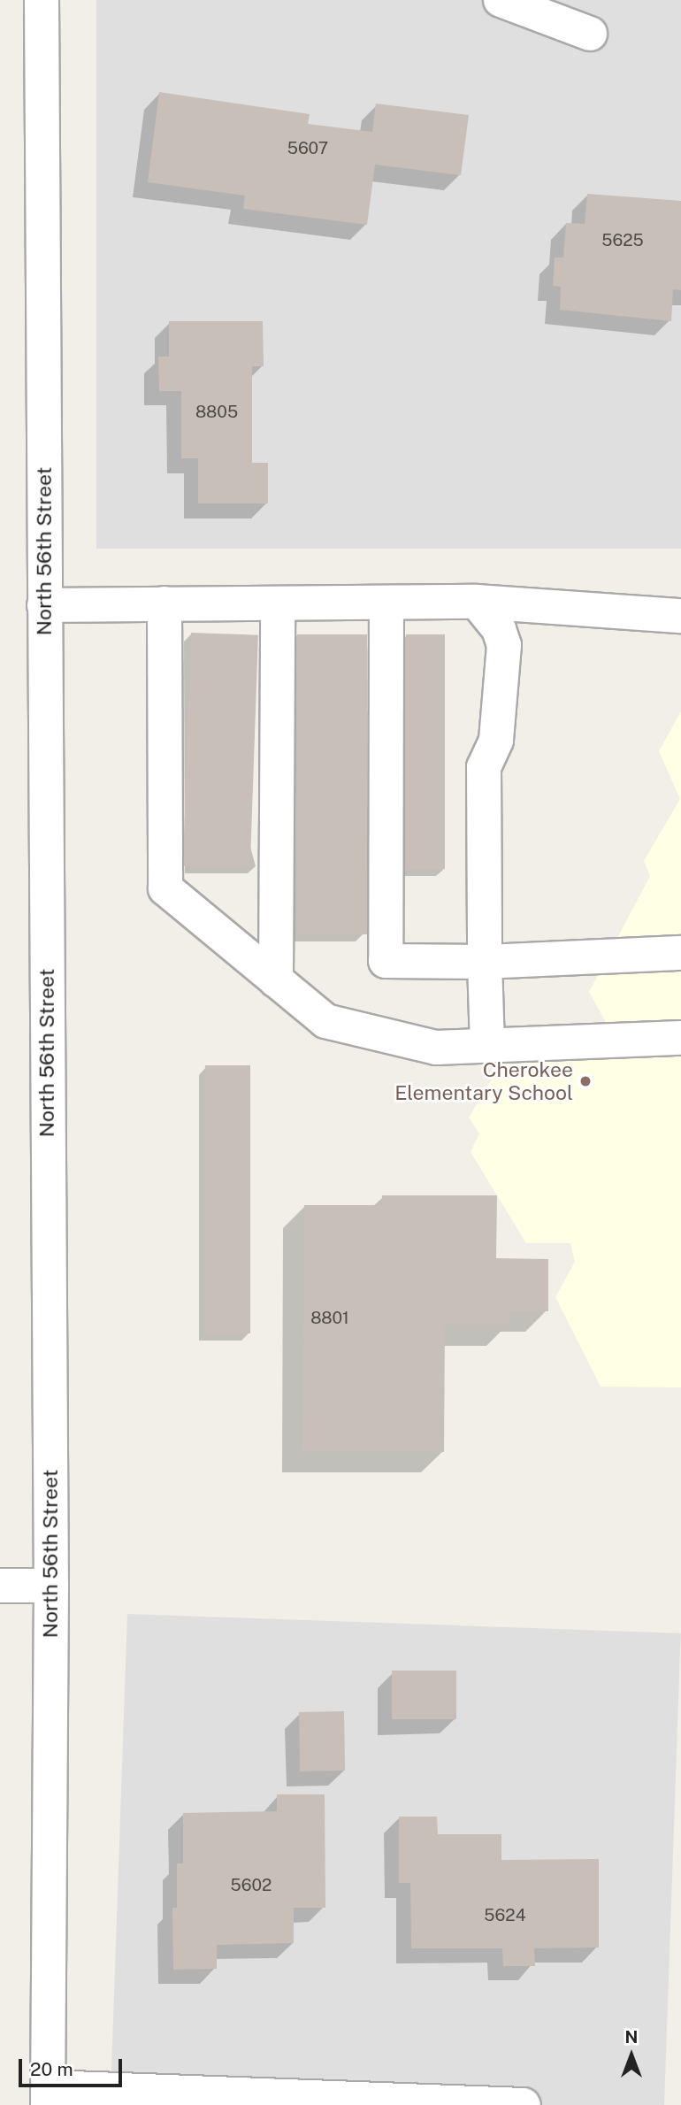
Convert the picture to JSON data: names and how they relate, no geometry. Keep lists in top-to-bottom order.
{
  "streets": {
    "street": ["North 56th Street"]
  },
  "places": ["Cherokee Elementary School"],
  "house_numbers": [
    "5607",
    "5625",
    "8805",
    "8801",
    "5602",
    "5624"
  ],
  "scale_bar": "20 m",
  "north": "top"
}
